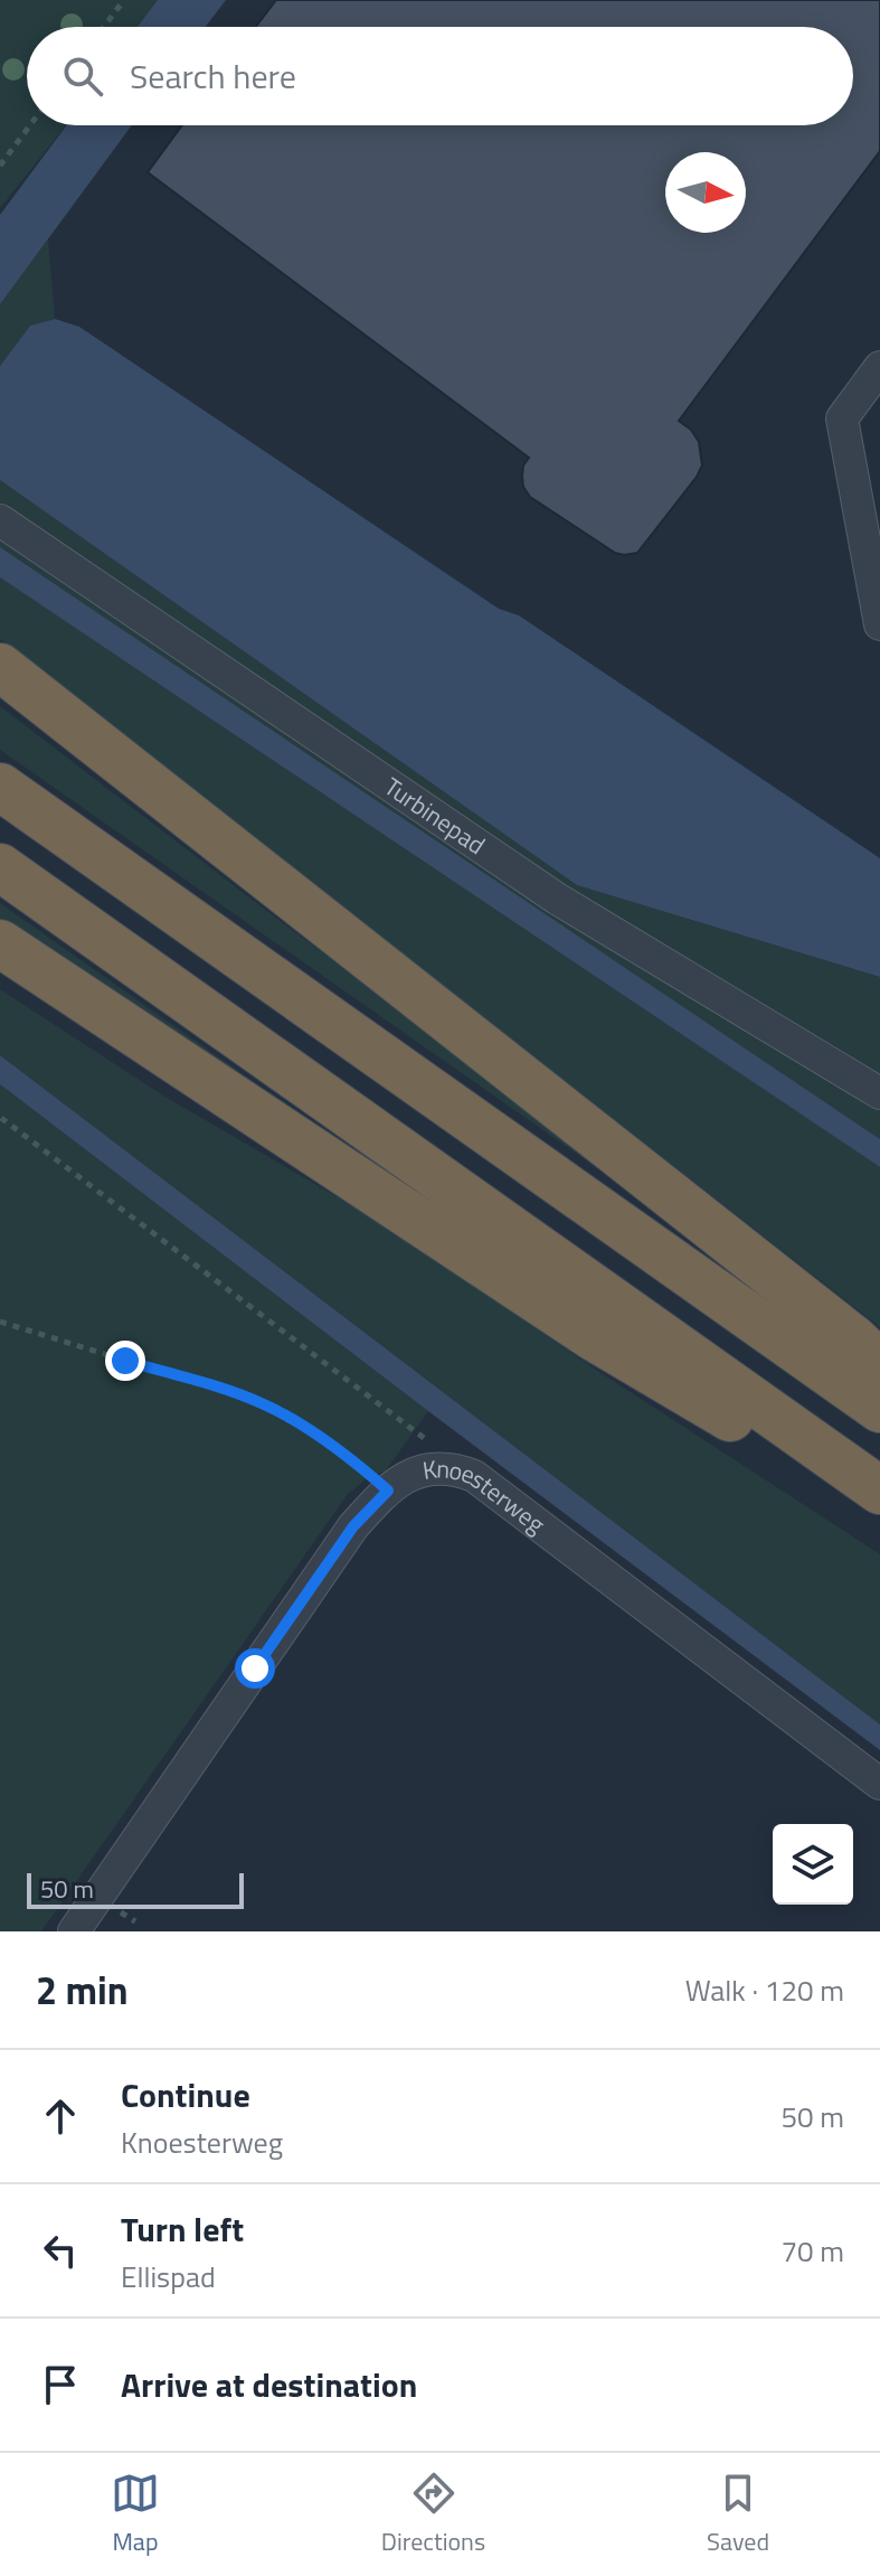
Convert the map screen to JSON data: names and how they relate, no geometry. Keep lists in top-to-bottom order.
{
  "streets": {
    "street": ["Turbinepad", "Knoesterweg"]
  },
  "scale_bar": "50 m",
  "north": "right",
  "page": {
    "search": "Search here",
    "scale": "50 m",
    "heading": ["2 min", "Walk · 120 m"],
    "list": [
      ["Continue", "Knoesterweg", "50 m"],
      ["Turn left", "Ellispad", "70 m"],
      "Arrive at destination"
    ],
    "nav": ["Map", "Directions", "Saved"]
  }
}
